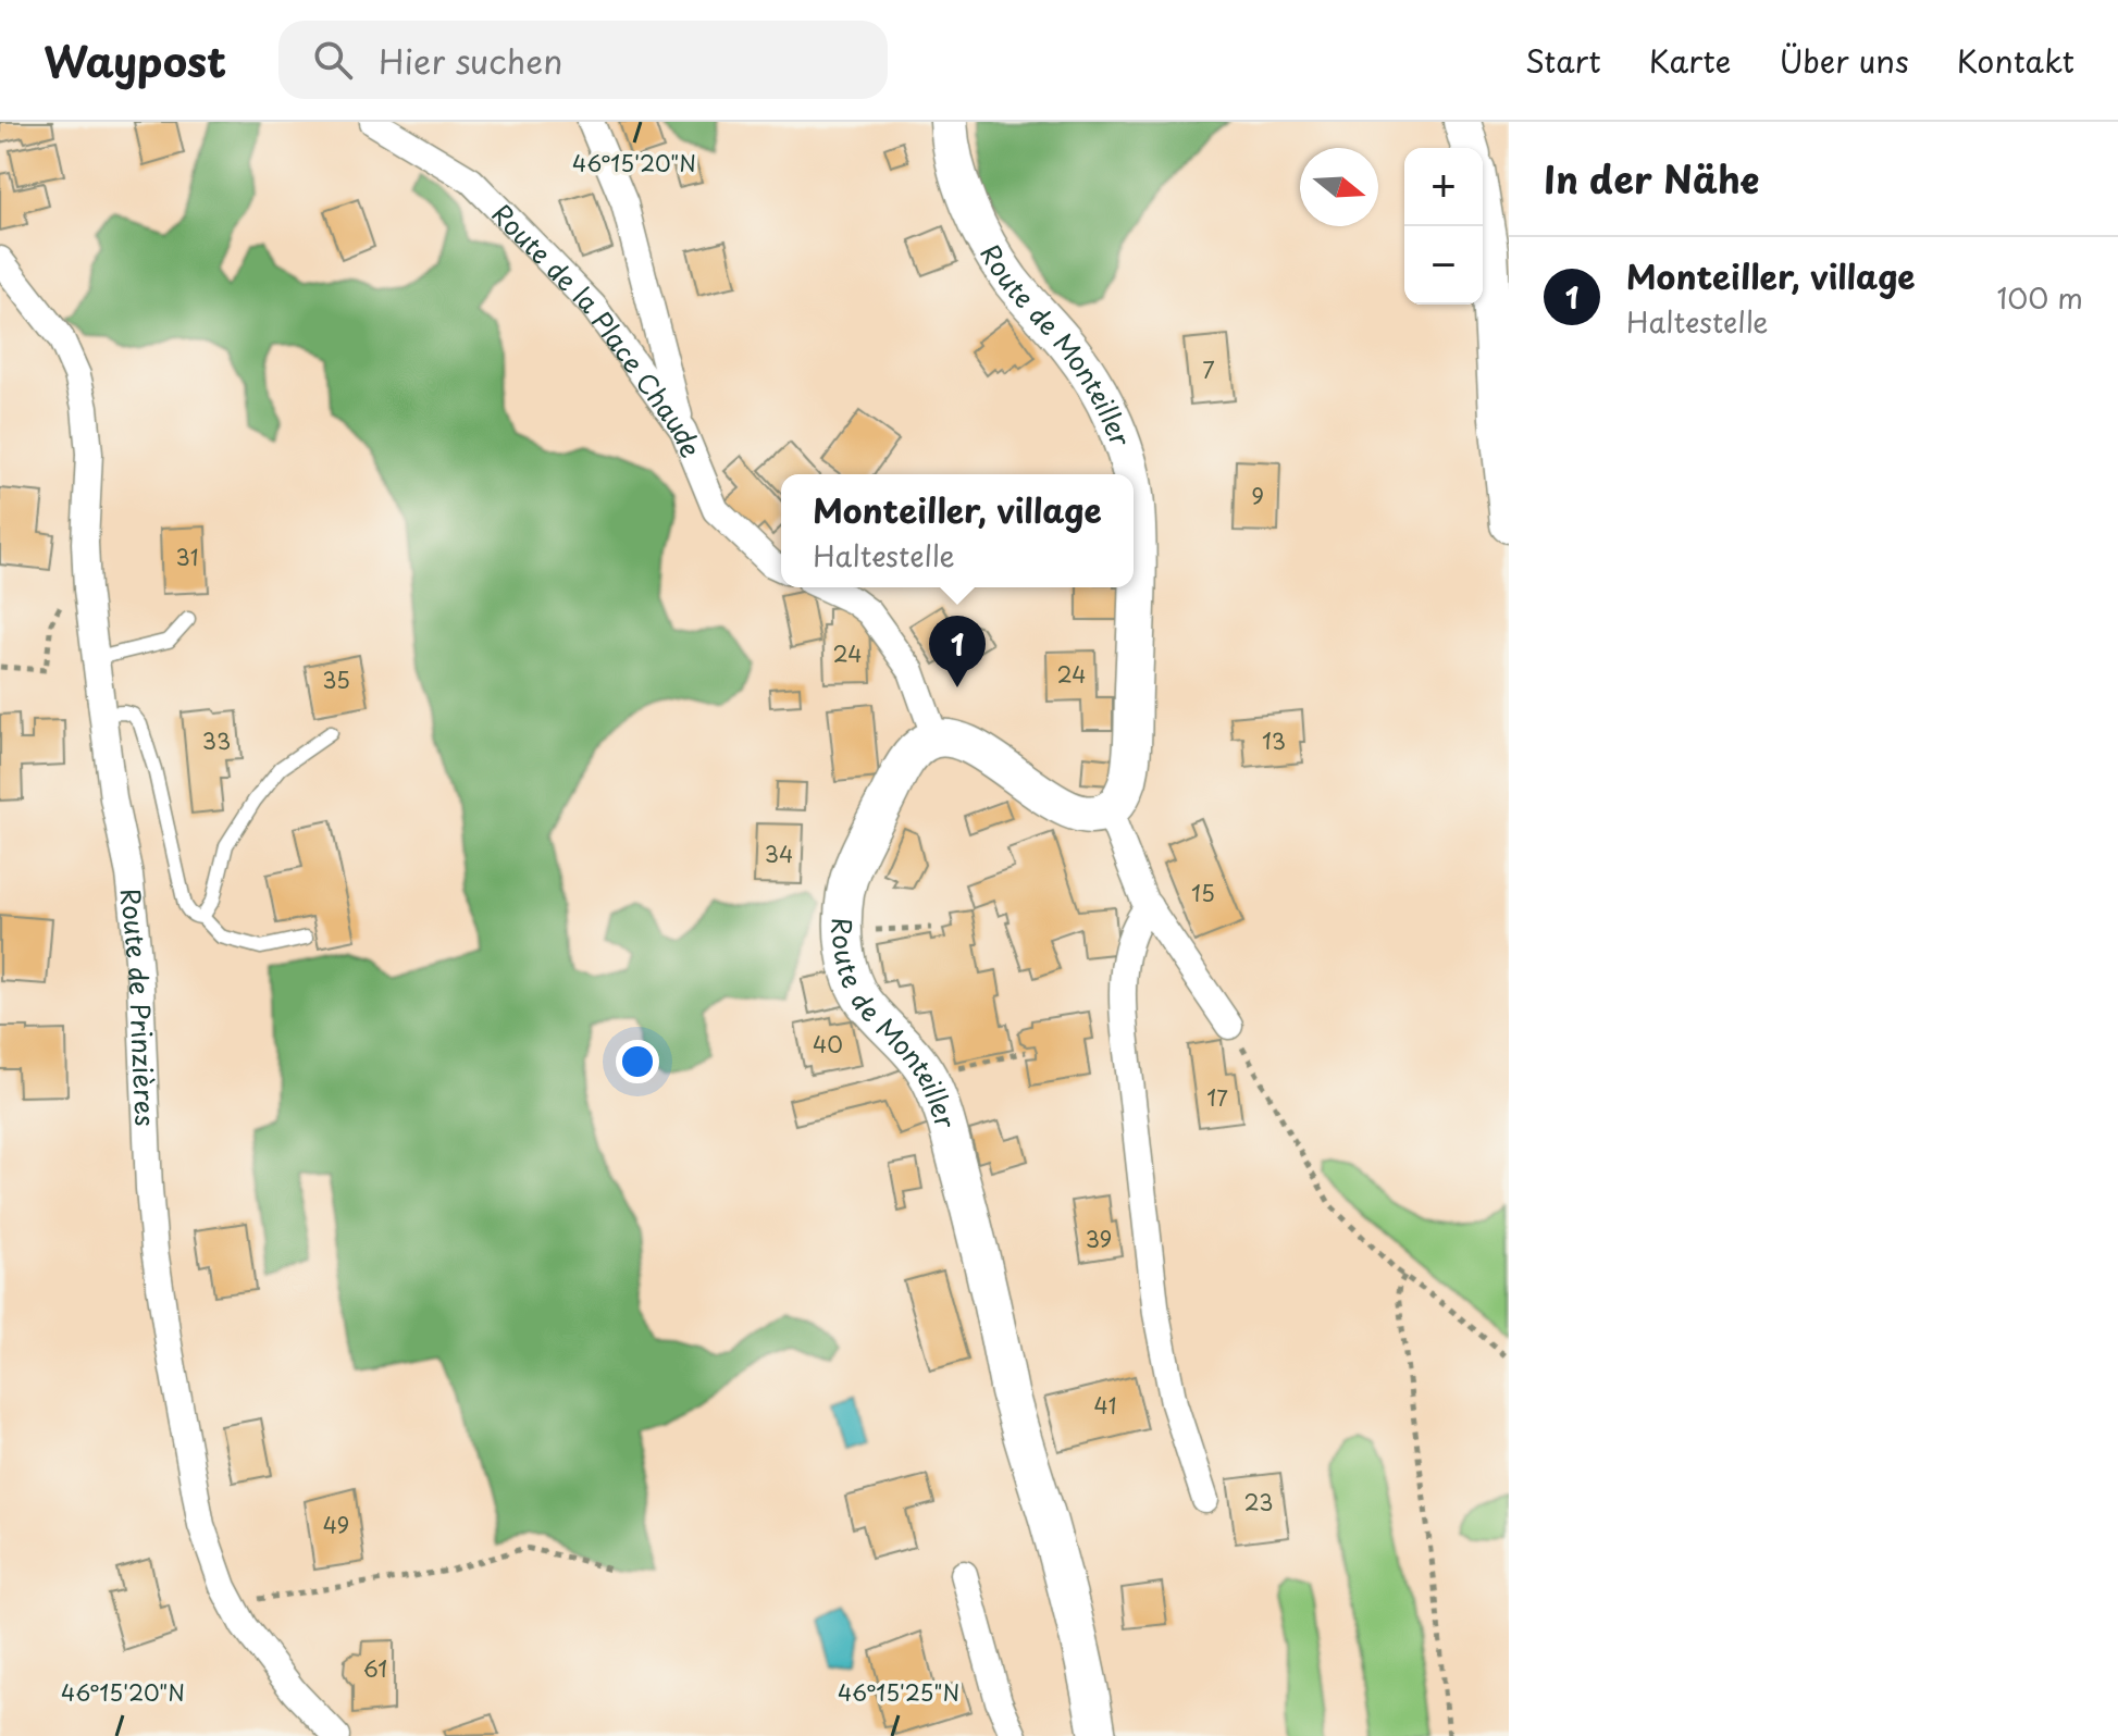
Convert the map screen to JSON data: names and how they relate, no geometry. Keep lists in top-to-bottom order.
{
  "streets": {
    "street": ["Route de la Place Chaude", "Route de Monteiller", "Route de Prinzières"]
  },
  "house_numbers": [
    "7",
    "9",
    "31",
    "24",
    "24",
    "35",
    "33",
    "13",
    "34",
    "15",
    "40",
    "17",
    "39",
    "41",
    "23",
    "49",
    "61"
  ],
  "north": "right",
  "page": {
    "header": "Waypost",
    "search": "Hier suchen",
    "nav": [
      "Start",
      "Karte",
      "Über uns",
      "Kontakt"
    ],
    "heading": "In der Nähe",
    "map_buttons": ["+", "−"],
    "list": [
      {
        "mark": "1",
        "name": "Monteiller, village",
        "note": "Haltestelle",
        "value": "100 m"
      }
    ],
    "popup": ["Monteiller, village", "Haltestelle"],
    "pins": "1"
  },
  "coordinates": ["46°15'20\"N", "46°15'25\"N"]
}
